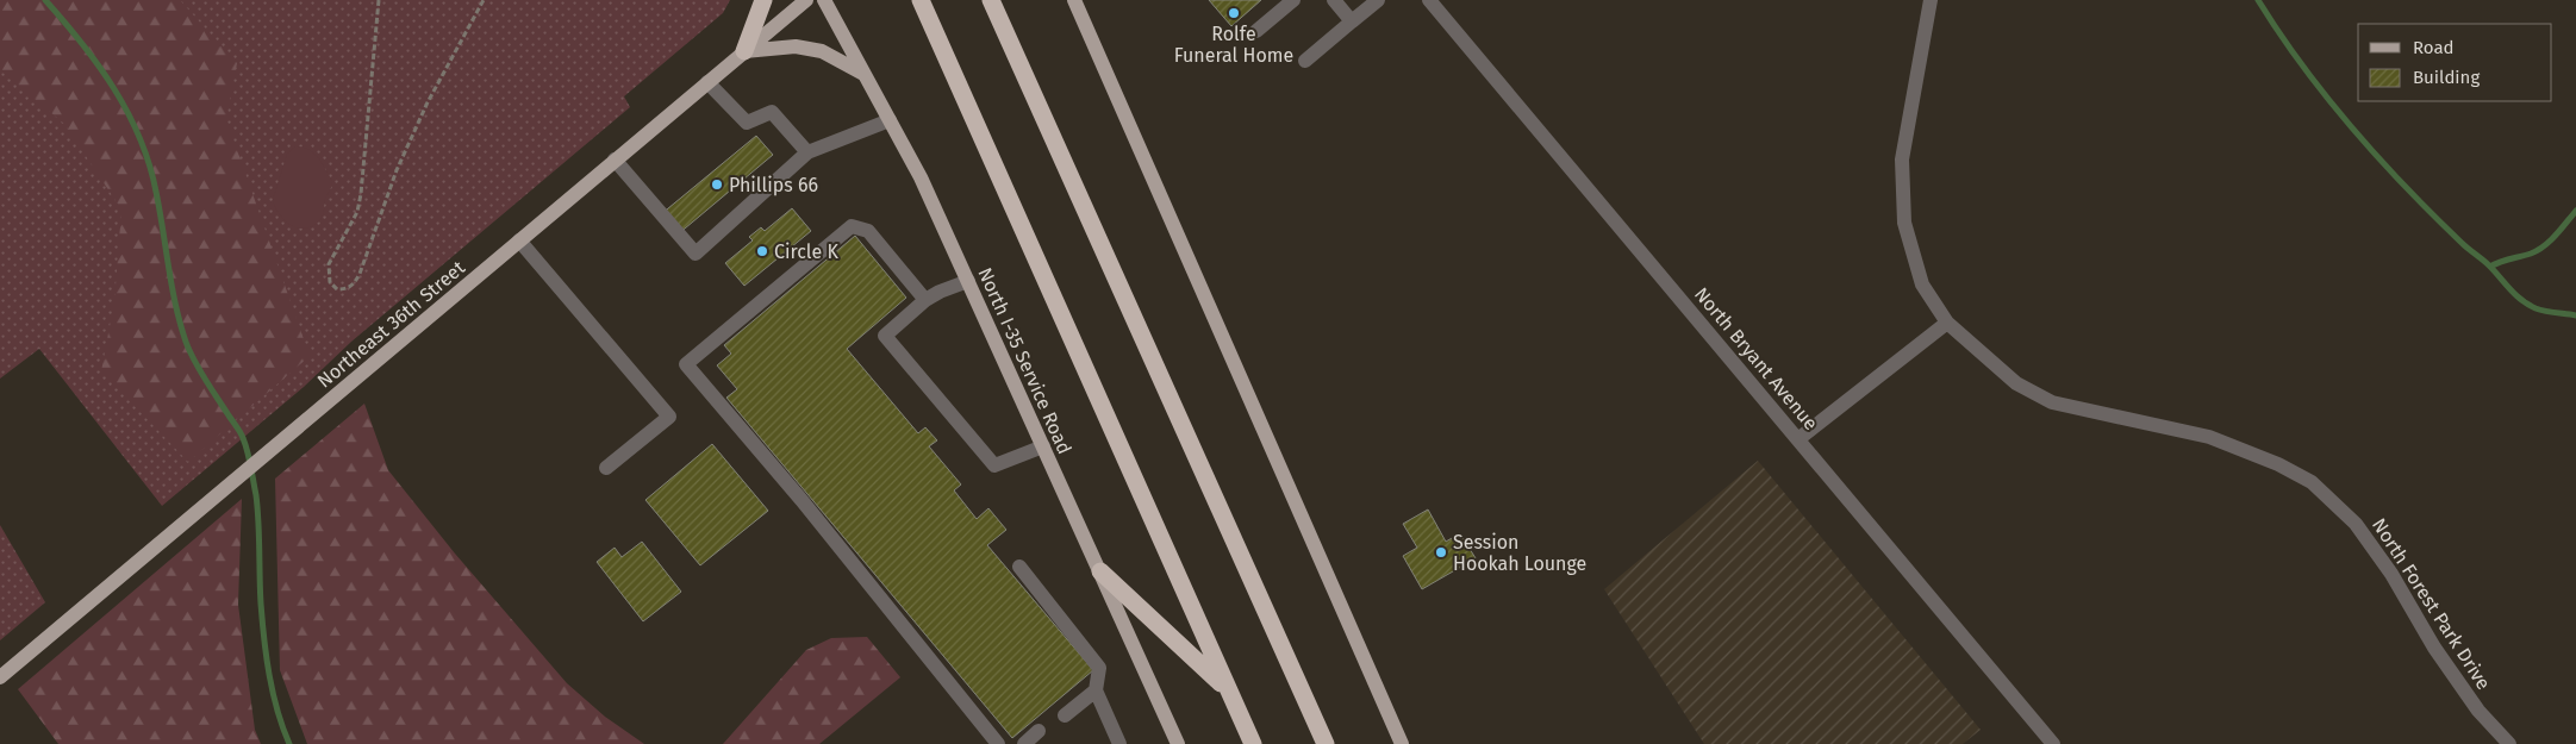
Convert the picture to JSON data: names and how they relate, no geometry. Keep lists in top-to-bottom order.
{
  "streets": {
    "main road": ["Northeast 36th Street", "North I-35 Service Road"],
    "street": ["North Bryant Avenue", "North Forest Park Drive"]
  },
  "places": [
    "Rolfe Funeral Home",
    "Phillips 66",
    "Circle K",
    "Session Hookah Lounge"
  ],
  "legend": ["Road", "Building"]
}
